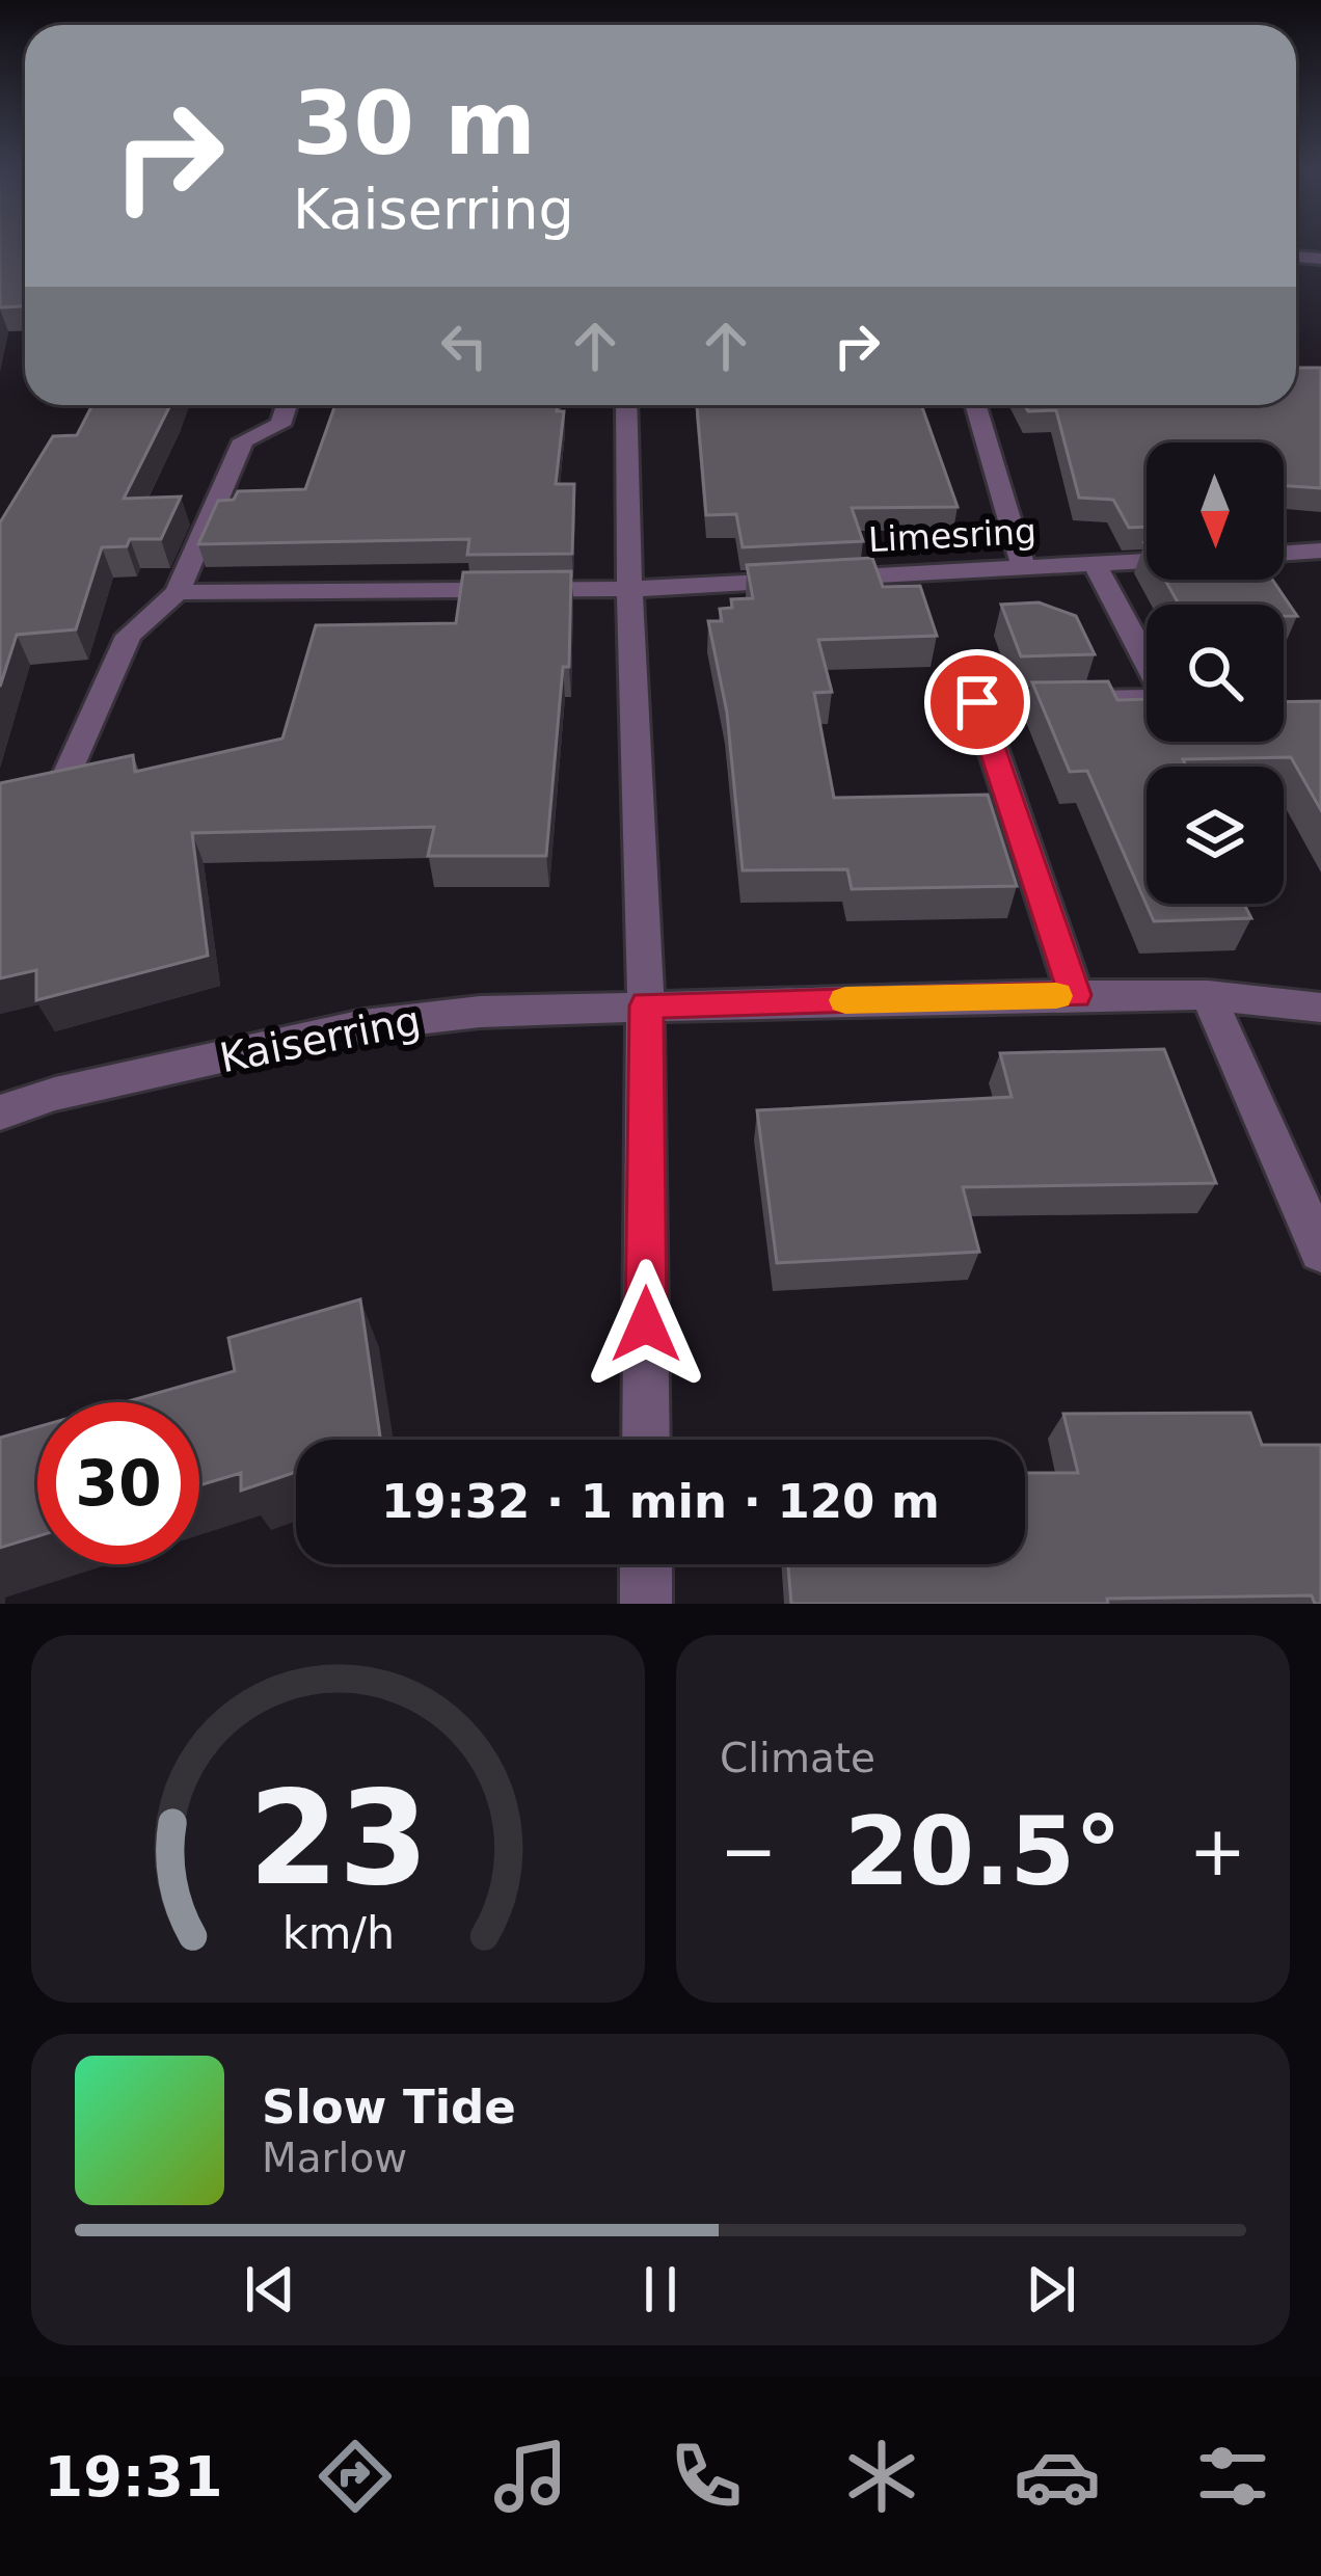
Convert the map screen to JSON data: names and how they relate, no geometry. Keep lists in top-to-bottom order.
{
  "streets": {
    "street": ["Limesring", "Kaiserring"]
  },
  "north": "bottom",
  "page": {
    "turn": ["30 m", "Kaiserring"],
    "limit": "30",
    "trip": "19:32 · 1 min · 120 m",
    "tile": "Climate",
    "heat": ["−", "20.5°", "+"],
    "song": ["Slow Tide", "Marlow"],
    "tabs": "19:31",
    "gauge": ["23", "km/h"]
  }
}
